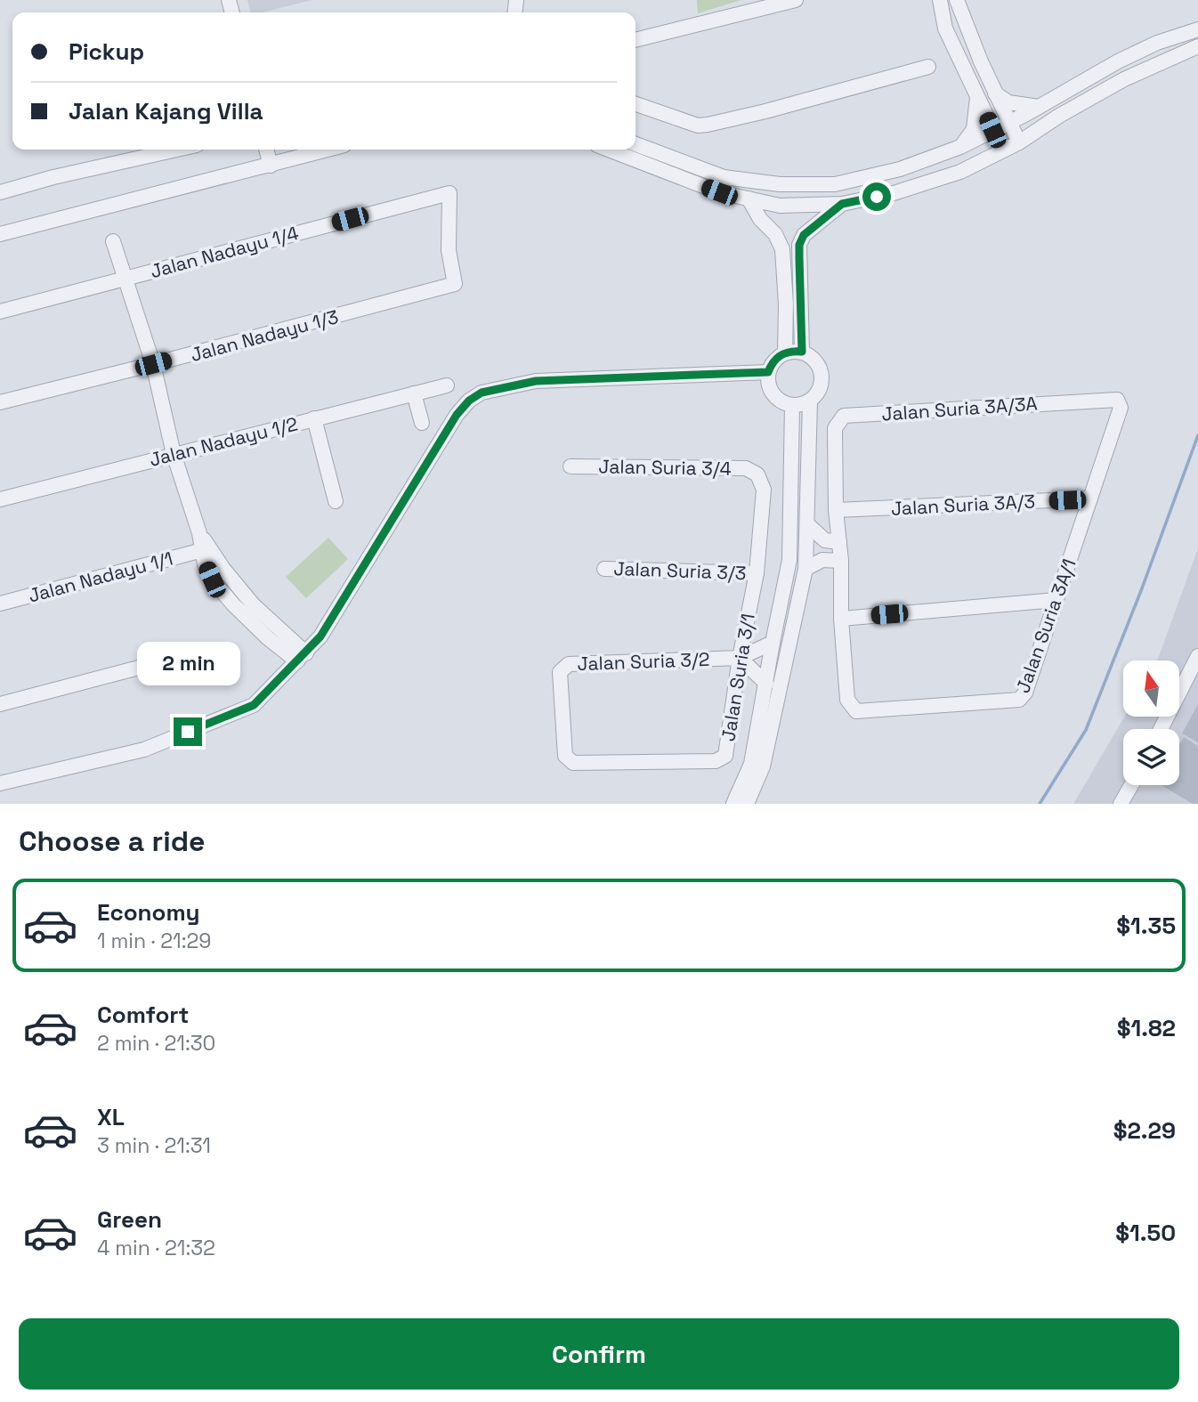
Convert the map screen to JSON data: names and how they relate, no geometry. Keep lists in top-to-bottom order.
{
  "streets": {
    "street": [
      "Jalan Nadayu 1/4",
      "Jalan Nadayu 1/3",
      "Jalan Suria 3A/3A",
      "Jalan Nadayu 1/2",
      "Jalan Suria 3/4",
      "Jalan Suria 3A/3",
      "Jalan Suria 3/3",
      "Jalan Nadayu 1/1",
      "Jalan Suria 3A/1",
      "Jalan Suria 3/2",
      "Jalan Suria 3/1"
    ]
  },
  "crossings": [
    ["Jalan Nadayu 1/4", "Jalan Nadayu 1/3"],
    ["Jalan Suria 3A/3A", "Jalan Suria 3A/3"],
    ["Jalan Suria 3A/3A", "Jalan Suria 3A/1"],
    ["Jalan Suria 3/4", "Jalan Suria 3/1"],
    ["Jalan Suria 3A/3", "Jalan Suria 3A/1"],
    ["Jalan Suria 3/3", "Jalan Suria 3/1"],
    ["Jalan Suria 3/2", "Jalan Suria 3/1"]
  ],
  "north": "top",
  "page": {
    "banner": ["Pickup", "Jalan Kajang Villa"],
    "bubble": "2 min",
    "heading": "Choose a ride",
    "list": [
      {
        "name": "Economy",
        "note": "1 min · 21:29",
        "value": "$1.35"
      },
      {
        "name": "Comfort",
        "note": "2 min · 21:30",
        "value": "$1.82"
      },
      {
        "name": "XL",
        "note": "3 min · 21:31",
        "value": "$2.29"
      },
      {
        "name": "Green",
        "note": "4 min · 21:32",
        "value": "$1.50"
      }
    ],
    "buttons": "Confirm"
  }
}
